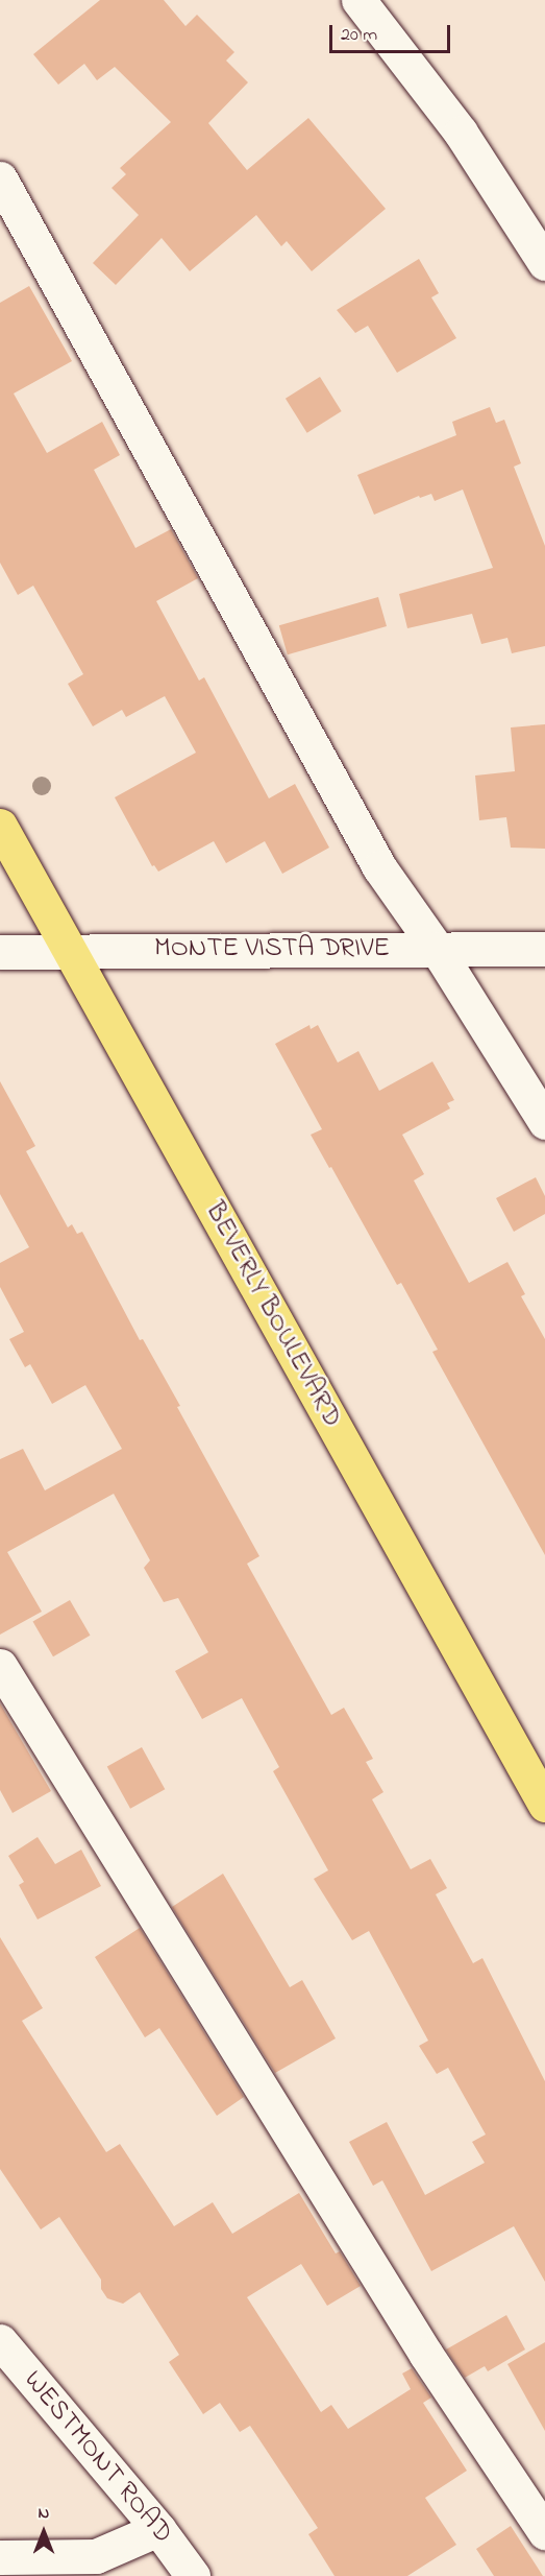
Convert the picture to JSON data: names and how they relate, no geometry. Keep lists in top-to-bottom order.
{
  "streets": {
    "main road": ["BEVERLY BOULEVARD"],
    "street": ["MONTE VISTA DRIVE", "WESTMONT ROAD"]
  },
  "crossings": [
    ["MONTE VISTA DRIVE", "BEVERLY BOULEVARD"]
  ],
  "scale_bar": "20 m",
  "north": "top"
}
